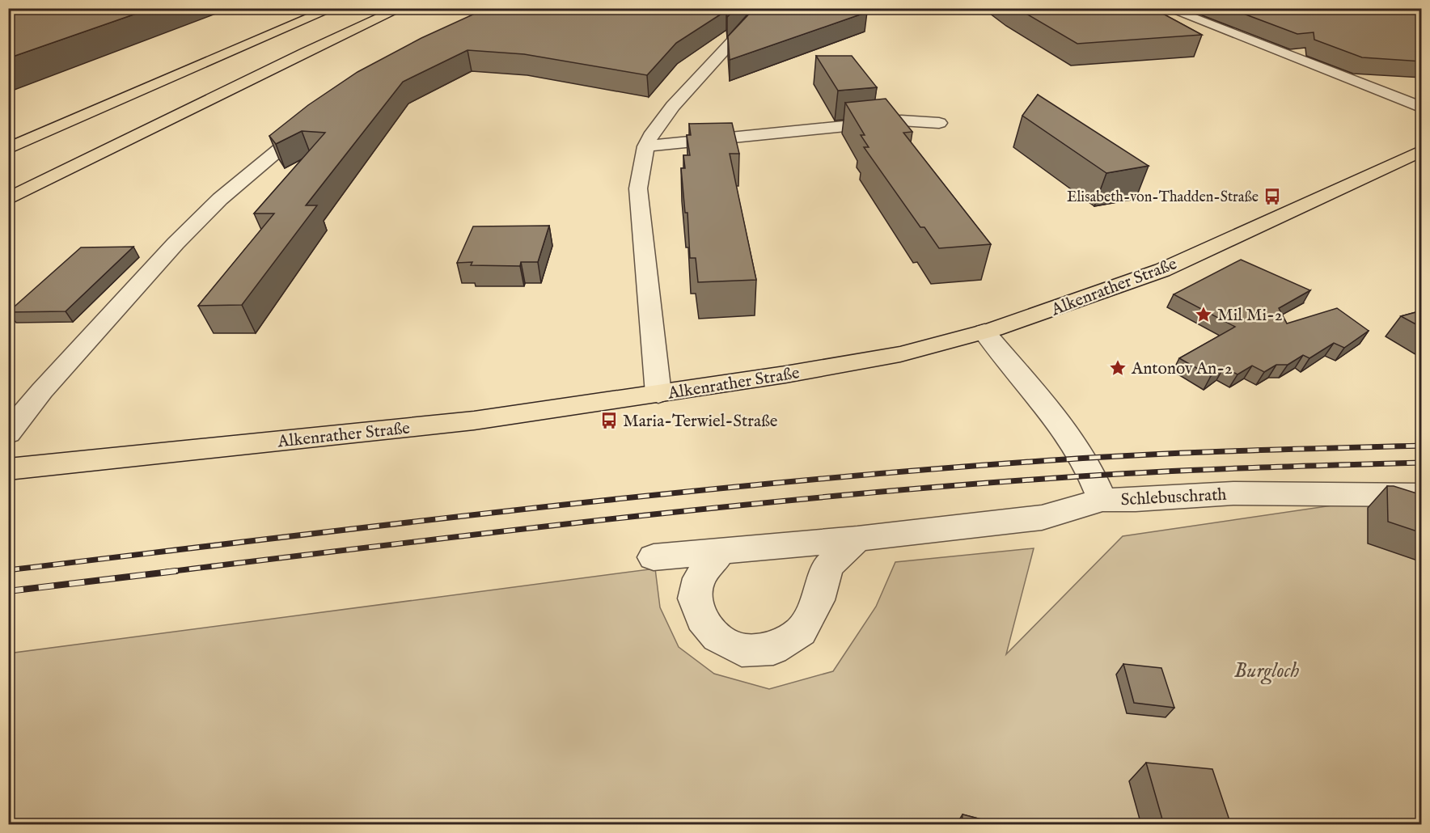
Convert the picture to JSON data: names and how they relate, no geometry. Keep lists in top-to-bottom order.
{
  "streets": {
    "main road": ["Alkenrather Straße"],
    "street": ["Schlebuschrath"]
  },
  "crossings": [
    ["Alkenrather Straße", "Schlebuschrath"]
  ],
  "parks": ["Burgloch"],
  "places": {
    "bus stop": ["Elisabeth-von-Thadden-Straße", "Maria-Terwiel-Straße"],
    "place": ["Mil Mi-2", "Antonov An-2"]
  }
}
